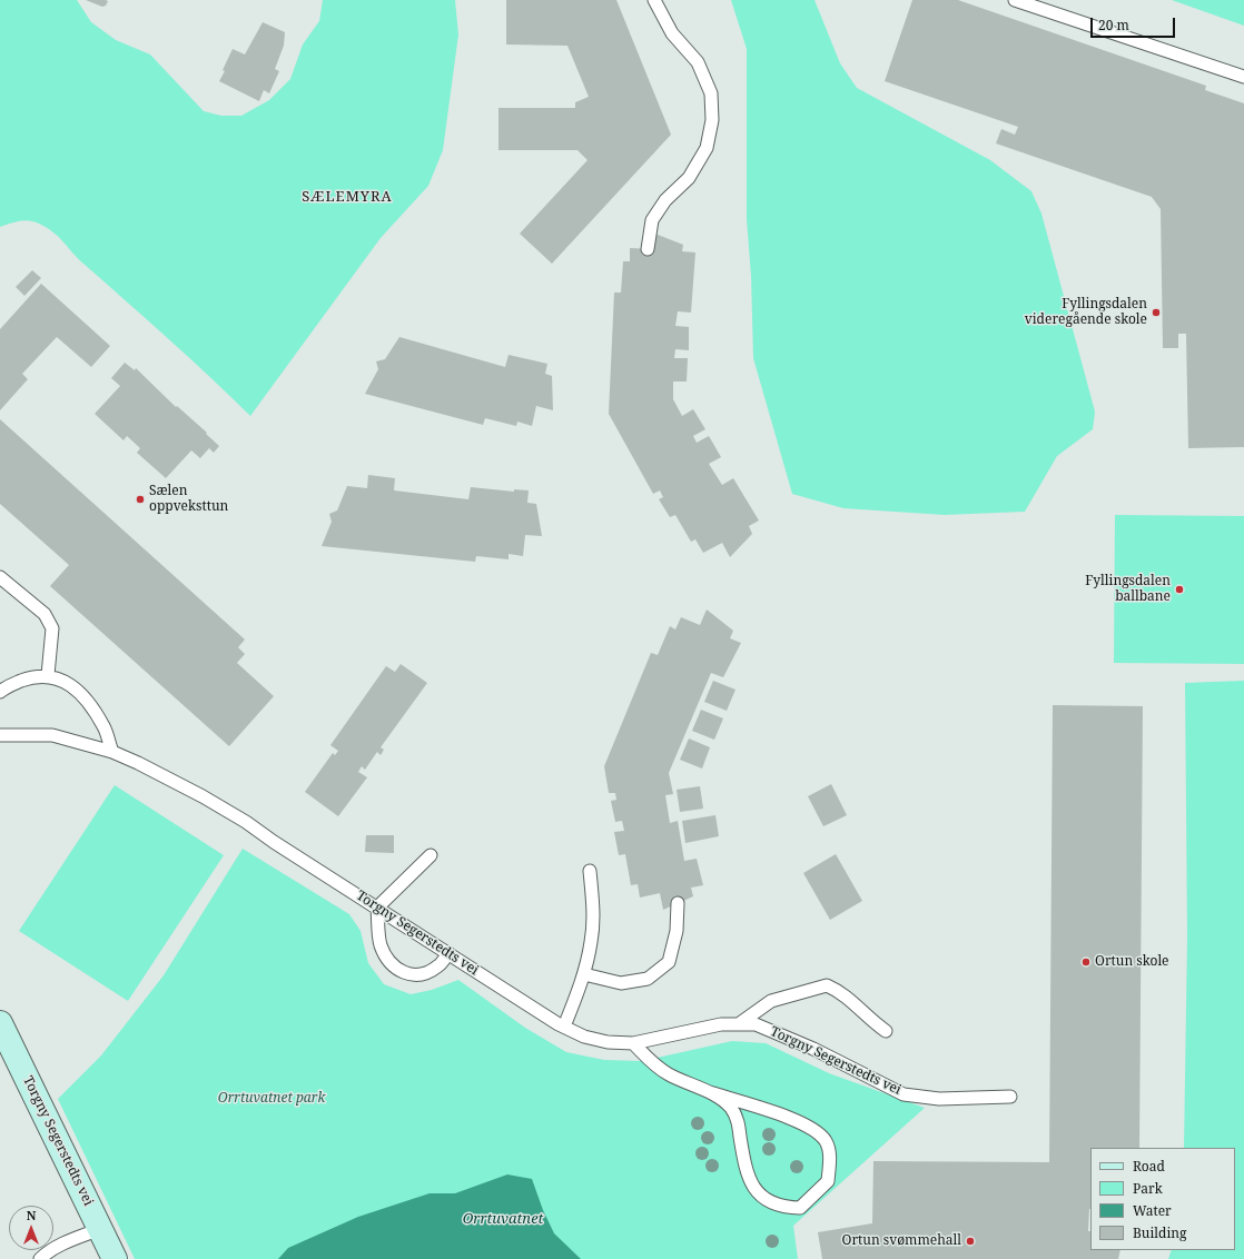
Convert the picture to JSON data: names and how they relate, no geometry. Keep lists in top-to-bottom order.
{
  "streets": {
    "main road": ["Torgny Segerstedts vei"]
  },
  "districts": ["SÆLEMYRA"],
  "water": ["Orrtuvatnet"],
  "parks": ["Orrtuvatnet park"],
  "places": [
    "Fyllingsdalen videregående skole",
    "Sælen oppveksttun",
    "Fyllingsdalen ballbane",
    "Ortun skole",
    "Ortun svømmehall"
  ],
  "legend": [
    "Road",
    "Park",
    "Water",
    "Building"
  ],
  "scale_bar": "20 m",
  "north": "top"
}
